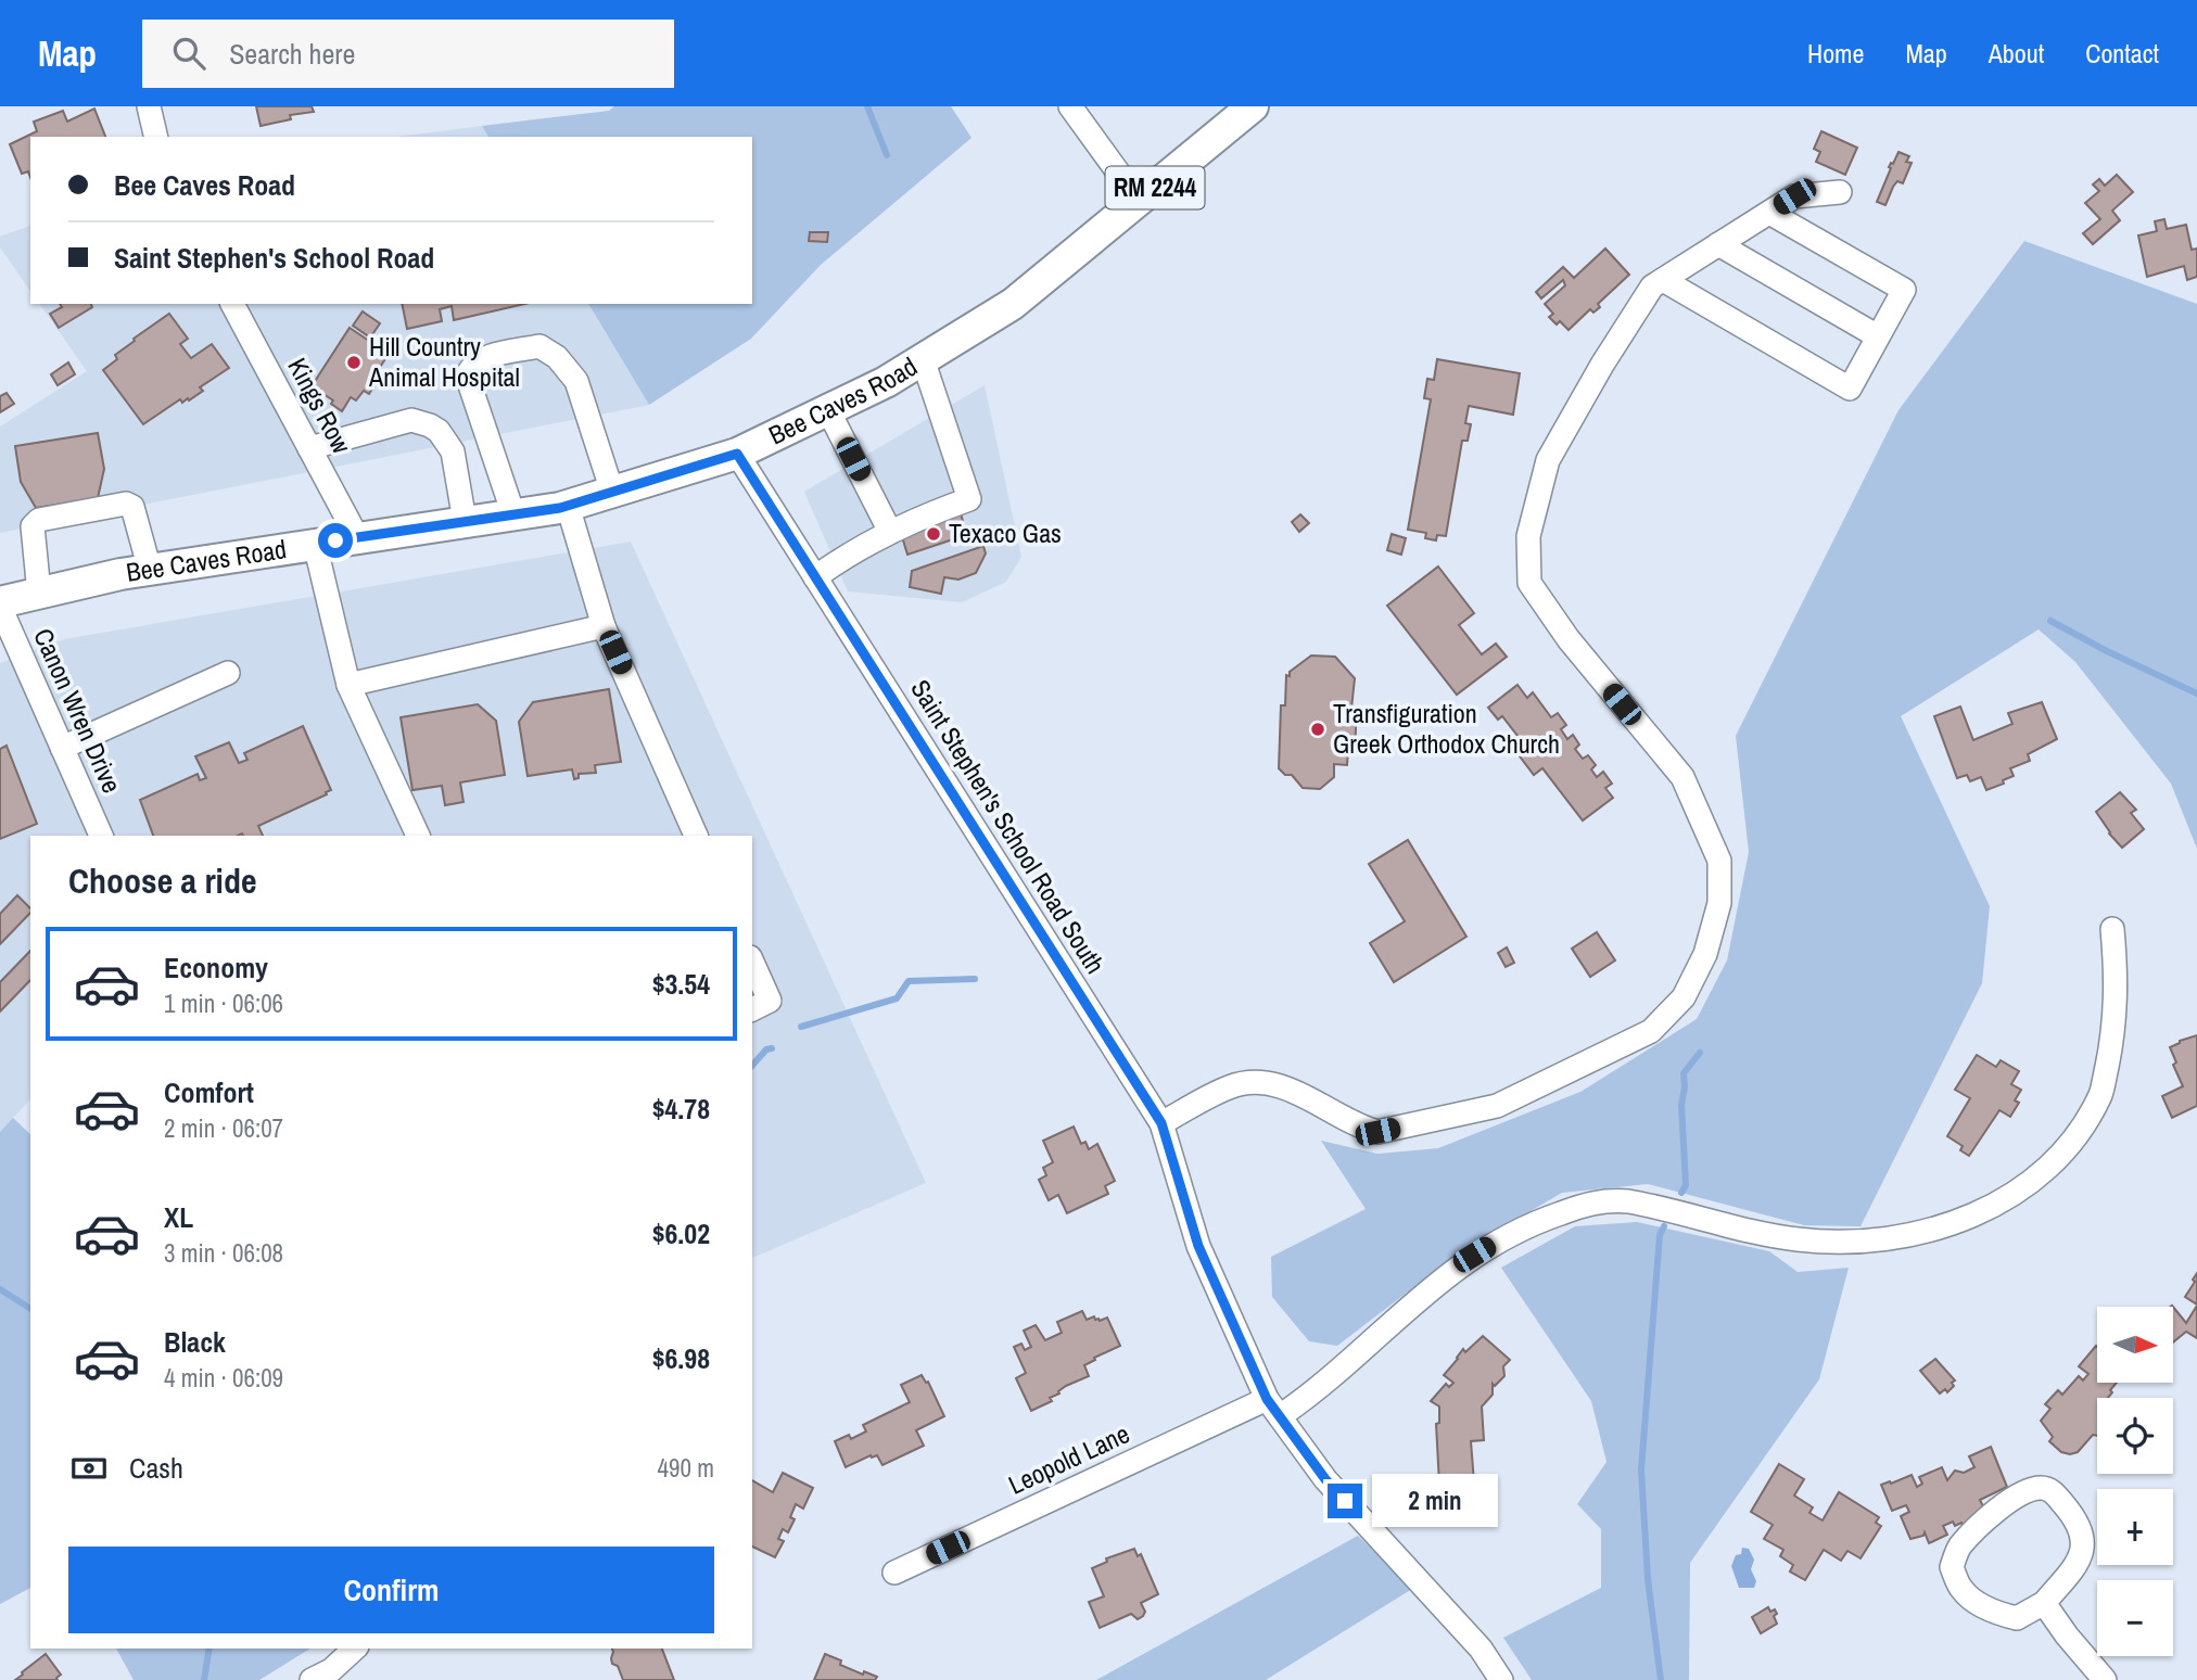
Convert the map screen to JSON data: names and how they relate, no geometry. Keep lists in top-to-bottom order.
{
  "streets": {
    "main road": ["RM 2244", "Bee Caves Road"],
    "street": [
      "Kings Row",
      "Canon Wren Drive",
      "Saint Stephen's School Road South",
      "Leopold Lane"
    ]
  },
  "crossings": [
    ["Bee Caves Road", "Kings Row"],
    ["Bee Caves Road", "Canon Wren Drive"],
    ["Bee Caves Road", "Saint Stephen's School Road South"],
    ["Saint Stephen's School Road South", "Leopold Lane"]
  ],
  "places": ["Hill Country Animal Hospital", "Texaco Gas", "Transfiguration Greek Orthodox Church"],
  "north": "right",
  "page": {
    "header": "Map",
    "search": "Search here",
    "nav": [
      "Home",
      "Map",
      "About",
      "Contact"
    ],
    "banner": ["Bee Caves Road", "Saint Stephen's School Road"],
    "heading": "Choose a ride",
    "list": [
      {
        "name": "Economy",
        "note": "1 min · 06:06",
        "value": "$3.54"
      },
      {
        "name": "Comfort",
        "note": "2 min · 06:07",
        "value": "$4.78"
      },
      {
        "name": "XL",
        "note": "3 min · 06:08",
        "value": "$6.02"
      },
      {
        "name": "Black",
        "note": "4 min · 06:09",
        "value": "$6.98"
      }
    ],
    "map_buttons": ["+", "−"],
    "pay": ["Cash", "490 m"],
    "bubble": "2 min",
    "buttons": "Confirm"
  }
}
